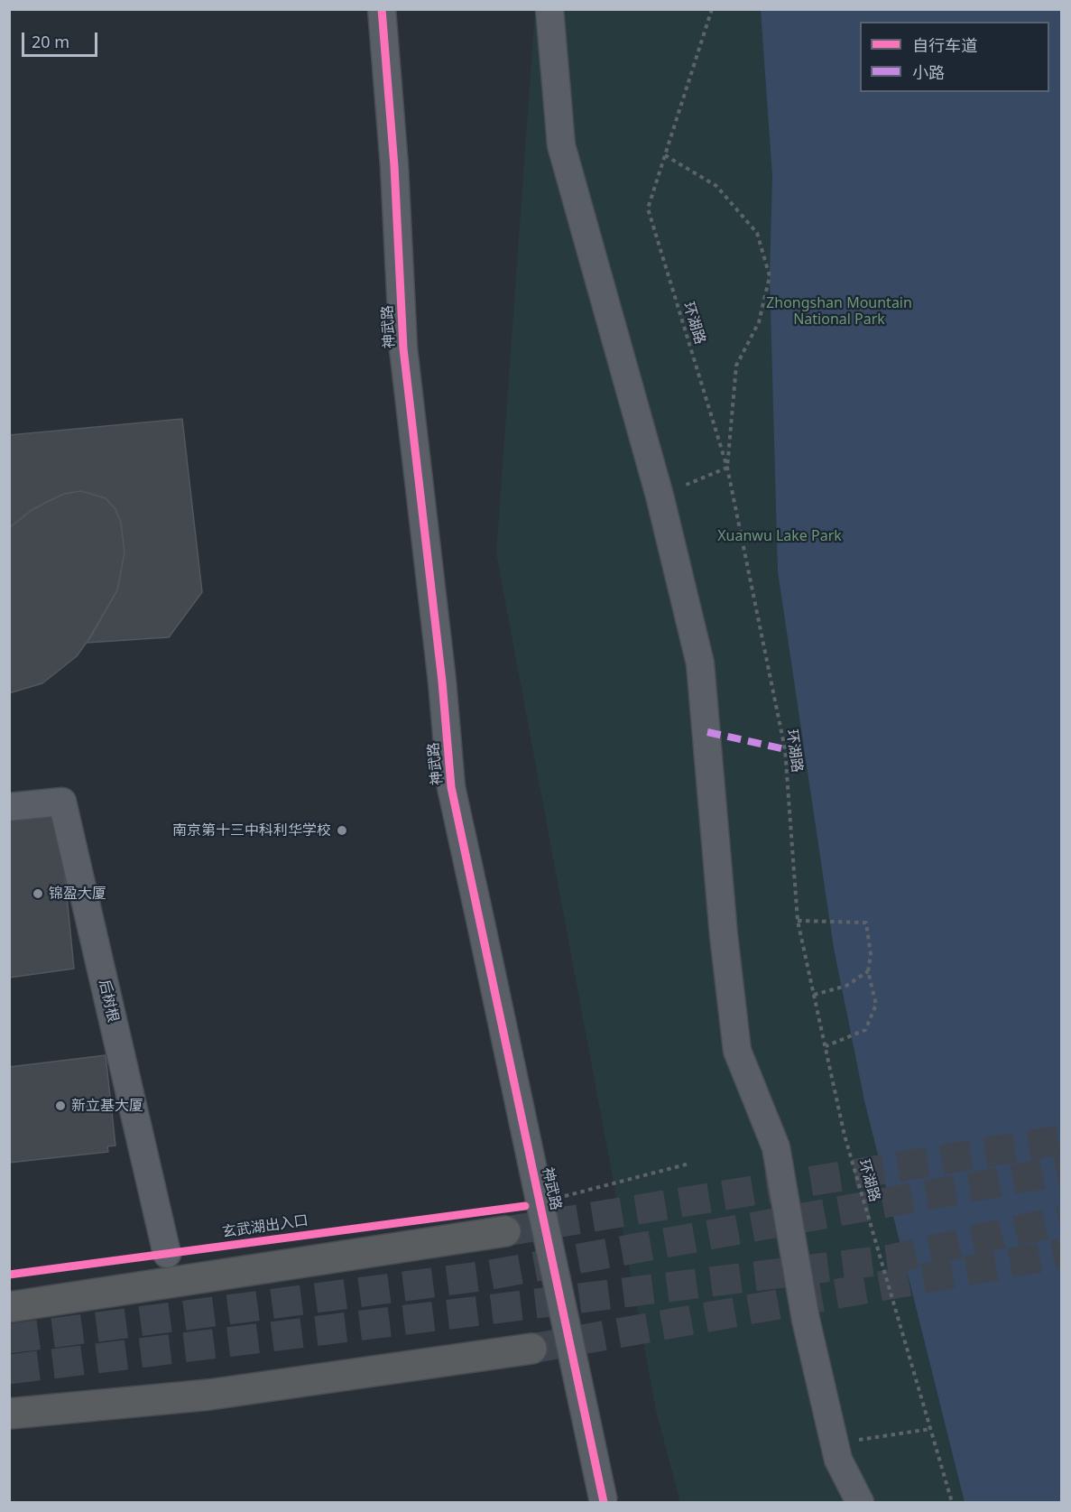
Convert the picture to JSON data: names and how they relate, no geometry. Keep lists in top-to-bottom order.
{
  "streets": {
    "street": ["神武路", "后树根"],
    "path": ["环湖路"],
    "cycle path": ["玄武湖出入口"]
  },
  "parks": ["Zhongshan Mountain National Park", "Xuanwu Lake Park"],
  "places": ["南京第十三中科利华学校", "锦盈大厦", "新立基大厦"],
  "legend": ["自行车道", "小路"],
  "scale_bar": "20 m"
}
